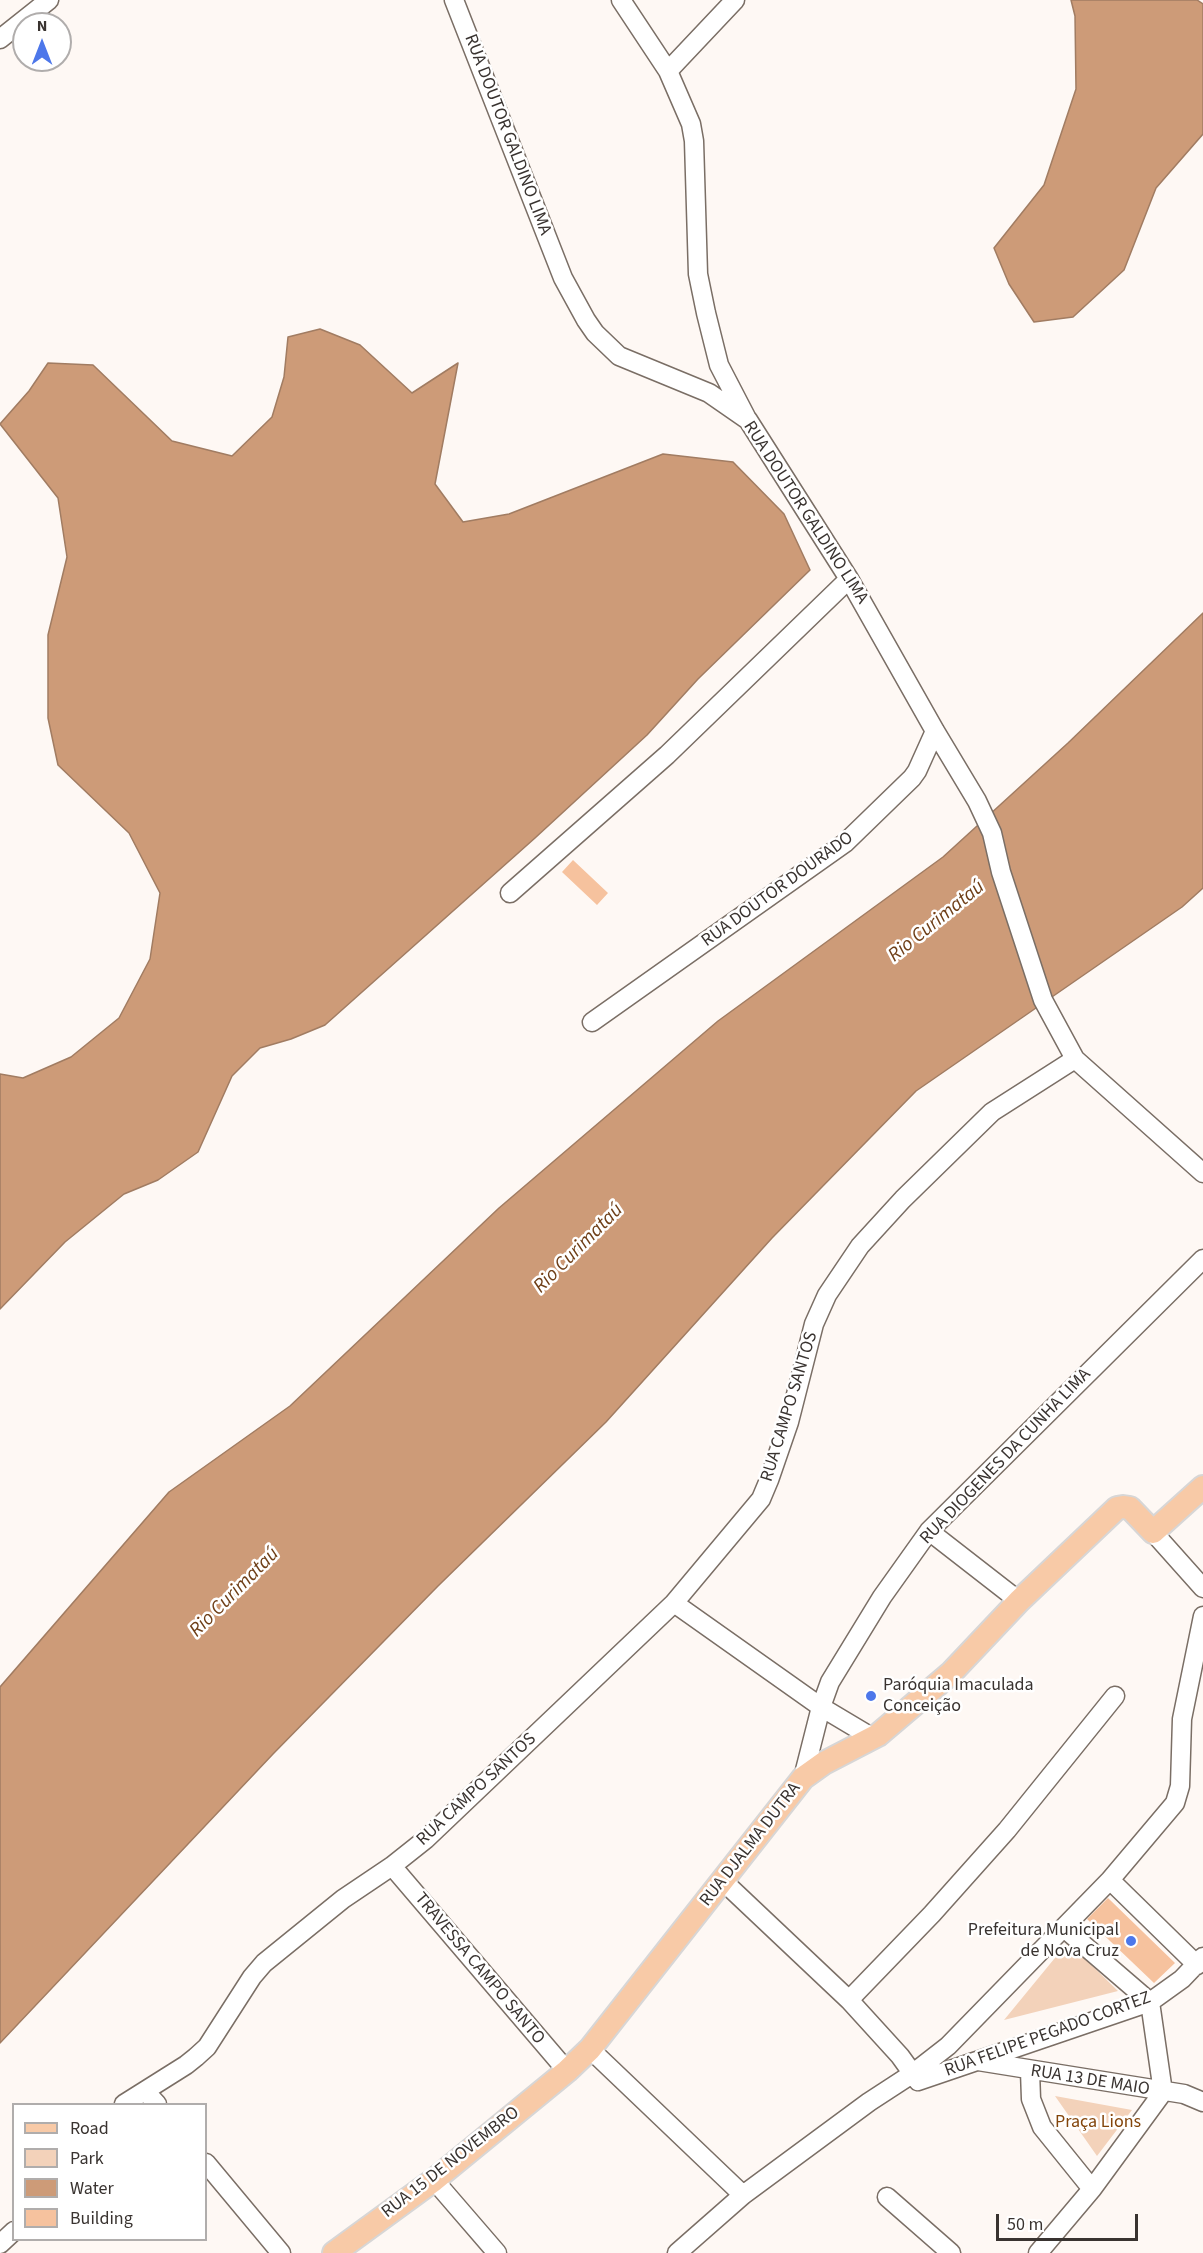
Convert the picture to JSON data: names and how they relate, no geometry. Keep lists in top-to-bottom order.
{
  "streets": {
    "main road": ["RUA DJALMA DUTRA", "RUA 15 DE NOVEMBRO"],
    "street": [
      "RUA DOUTOR GALDINO LIMA",
      "RUA DOUTOR DOURADO",
      "RUA CAMPO SANTOS",
      "RUA DIOGENES DA CUNHA LIMA",
      "TRAVESSA CAMPO SANTO",
      "RUA FELIPE PEGADO CORTEZ",
      "RUA 13 DE MAIO"
    ]
  },
  "crossings": [
    ["RUA DOUTOR GALDINO LIMA", "RUA DOUTOR DOURADO"],
    ["RUA DOUTOR GALDINO LIMA", "RUA CAMPO SANTOS"],
    ["RUA CAMPO SANTOS", "TRAVESSA CAMPO SANTO"],
    ["RUA DIOGENES DA CUNHA LIMA", "RUA DJALMA DUTRA"],
    ["RUA DJALMA DUTRA", "TRAVESSA CAMPO SANTO"],
    ["RUA DJALMA DUTRA", "RUA 15 DE NOVEMBRO"],
    ["TRAVESSA CAMPO SANTO", "RUA 15 DE NOVEMBRO"],
    ["RUA FELIPE PEGADO CORTEZ", "RUA 13 DE MAIO"]
  ],
  "water": ["Rio Curimataú"],
  "parks": ["Praça Lions"],
  "places": ["Paróquia Imaculada Conceição", "Prefeitura Municipal de Nova Cruz"],
  "legend": [
    "Road",
    "Park",
    "Water",
    "Building"
  ],
  "scale_bar": "50 m",
  "north": "top"
}
